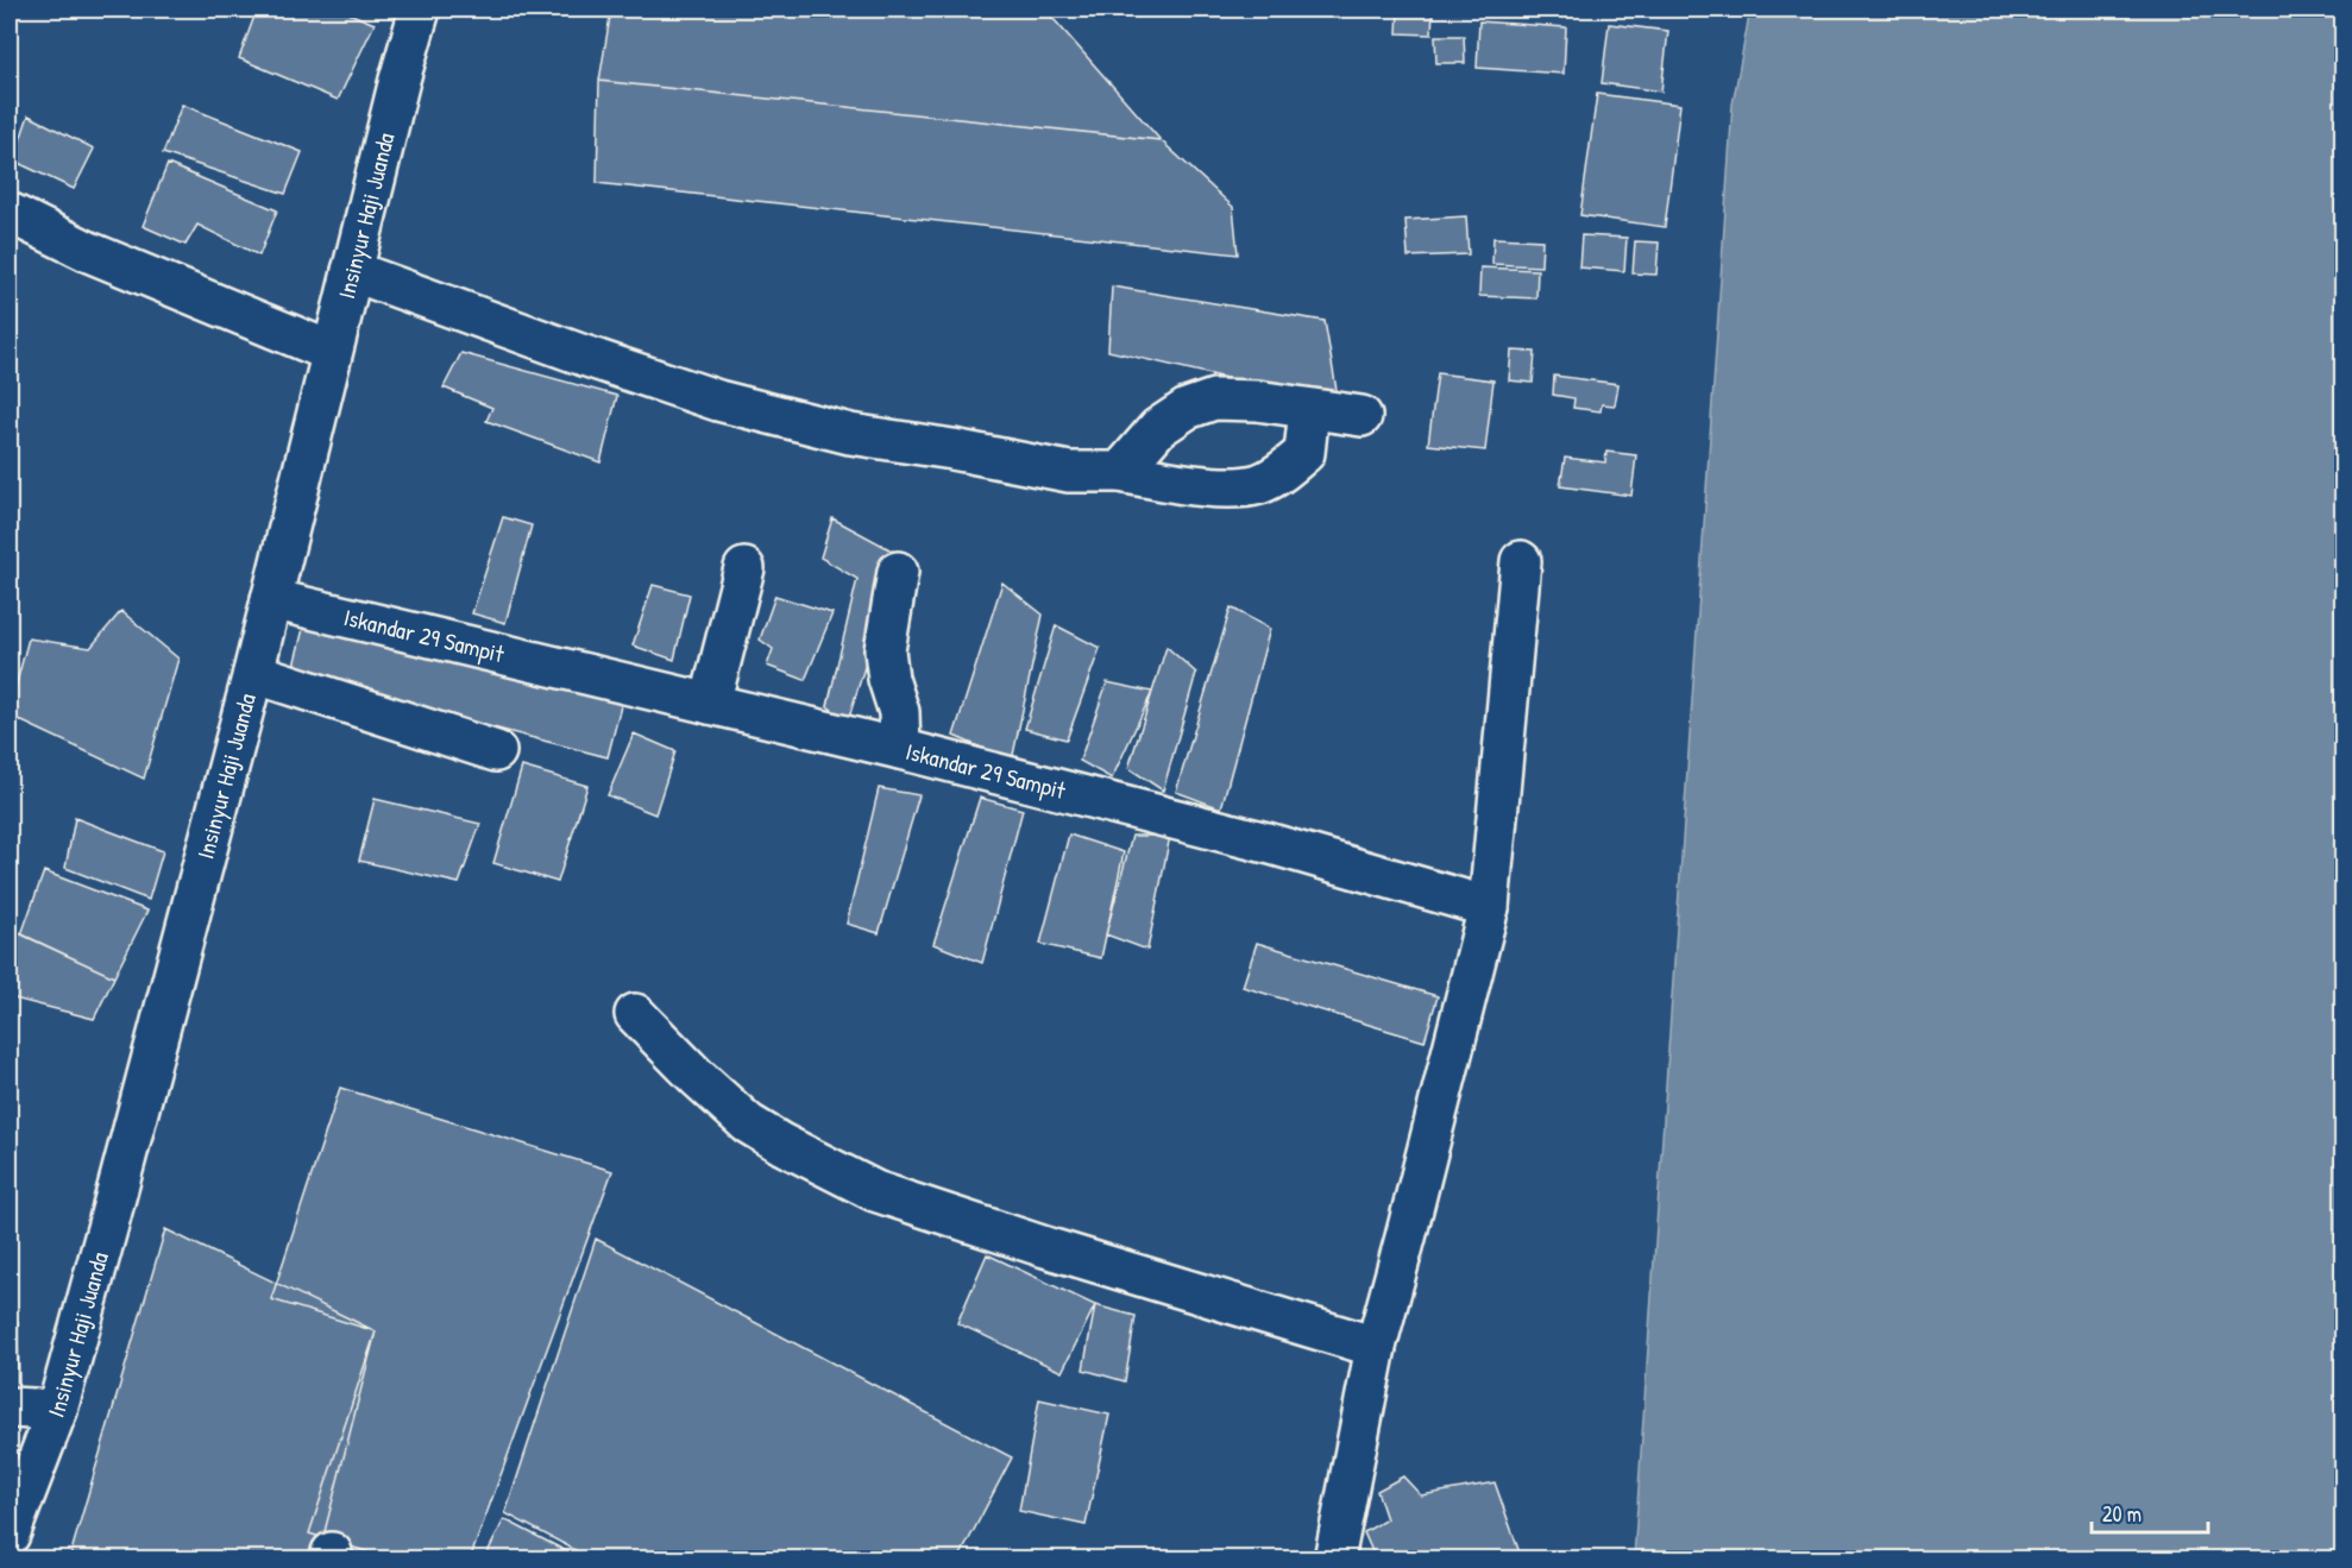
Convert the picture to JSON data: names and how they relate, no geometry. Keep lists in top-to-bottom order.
{
  "streets": {
    "street": ["Insinyur Haji Juanda", "Iskandar 29 Sampit"]
  },
  "crossings": [
    ["Insinyur Haji Juanda", "Iskandar 29 Sampit"]
  ],
  "scale_bar": "20 m"
}
